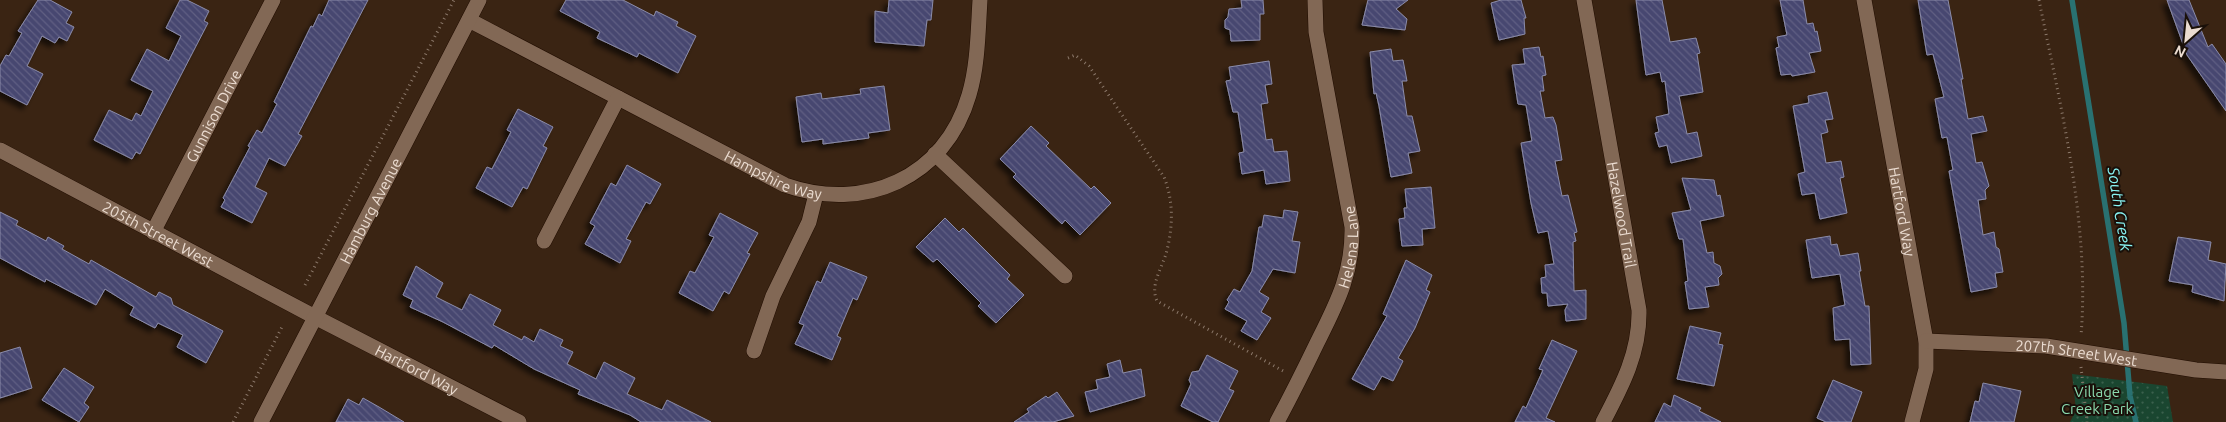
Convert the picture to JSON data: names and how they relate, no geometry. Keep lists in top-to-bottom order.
{
  "streets": {
    "street": [
      "Gunnison Drive",
      "Hampshire Way",
      "Hamburg Avenue",
      "Hartford Way",
      "Hazelwood Trail",
      "205th Street West",
      "Helena Lane",
      "207th Street West"
    ]
  },
  "crossings": [
    ["Gunnison Drive", "205th Street West"],
    ["Hampshire Way", "Hamburg Avenue"],
    ["Hamburg Avenue", "Hartford Way"],
    ["Hamburg Avenue", "205th Street West"],
    ["Hartford Way", "205th Street West"],
    ["Hartford Way", "207th Street West"]
  ],
  "water": ["South Creek"],
  "parks": ["Village Creek Park"],
  "north": "bottom left"
}
